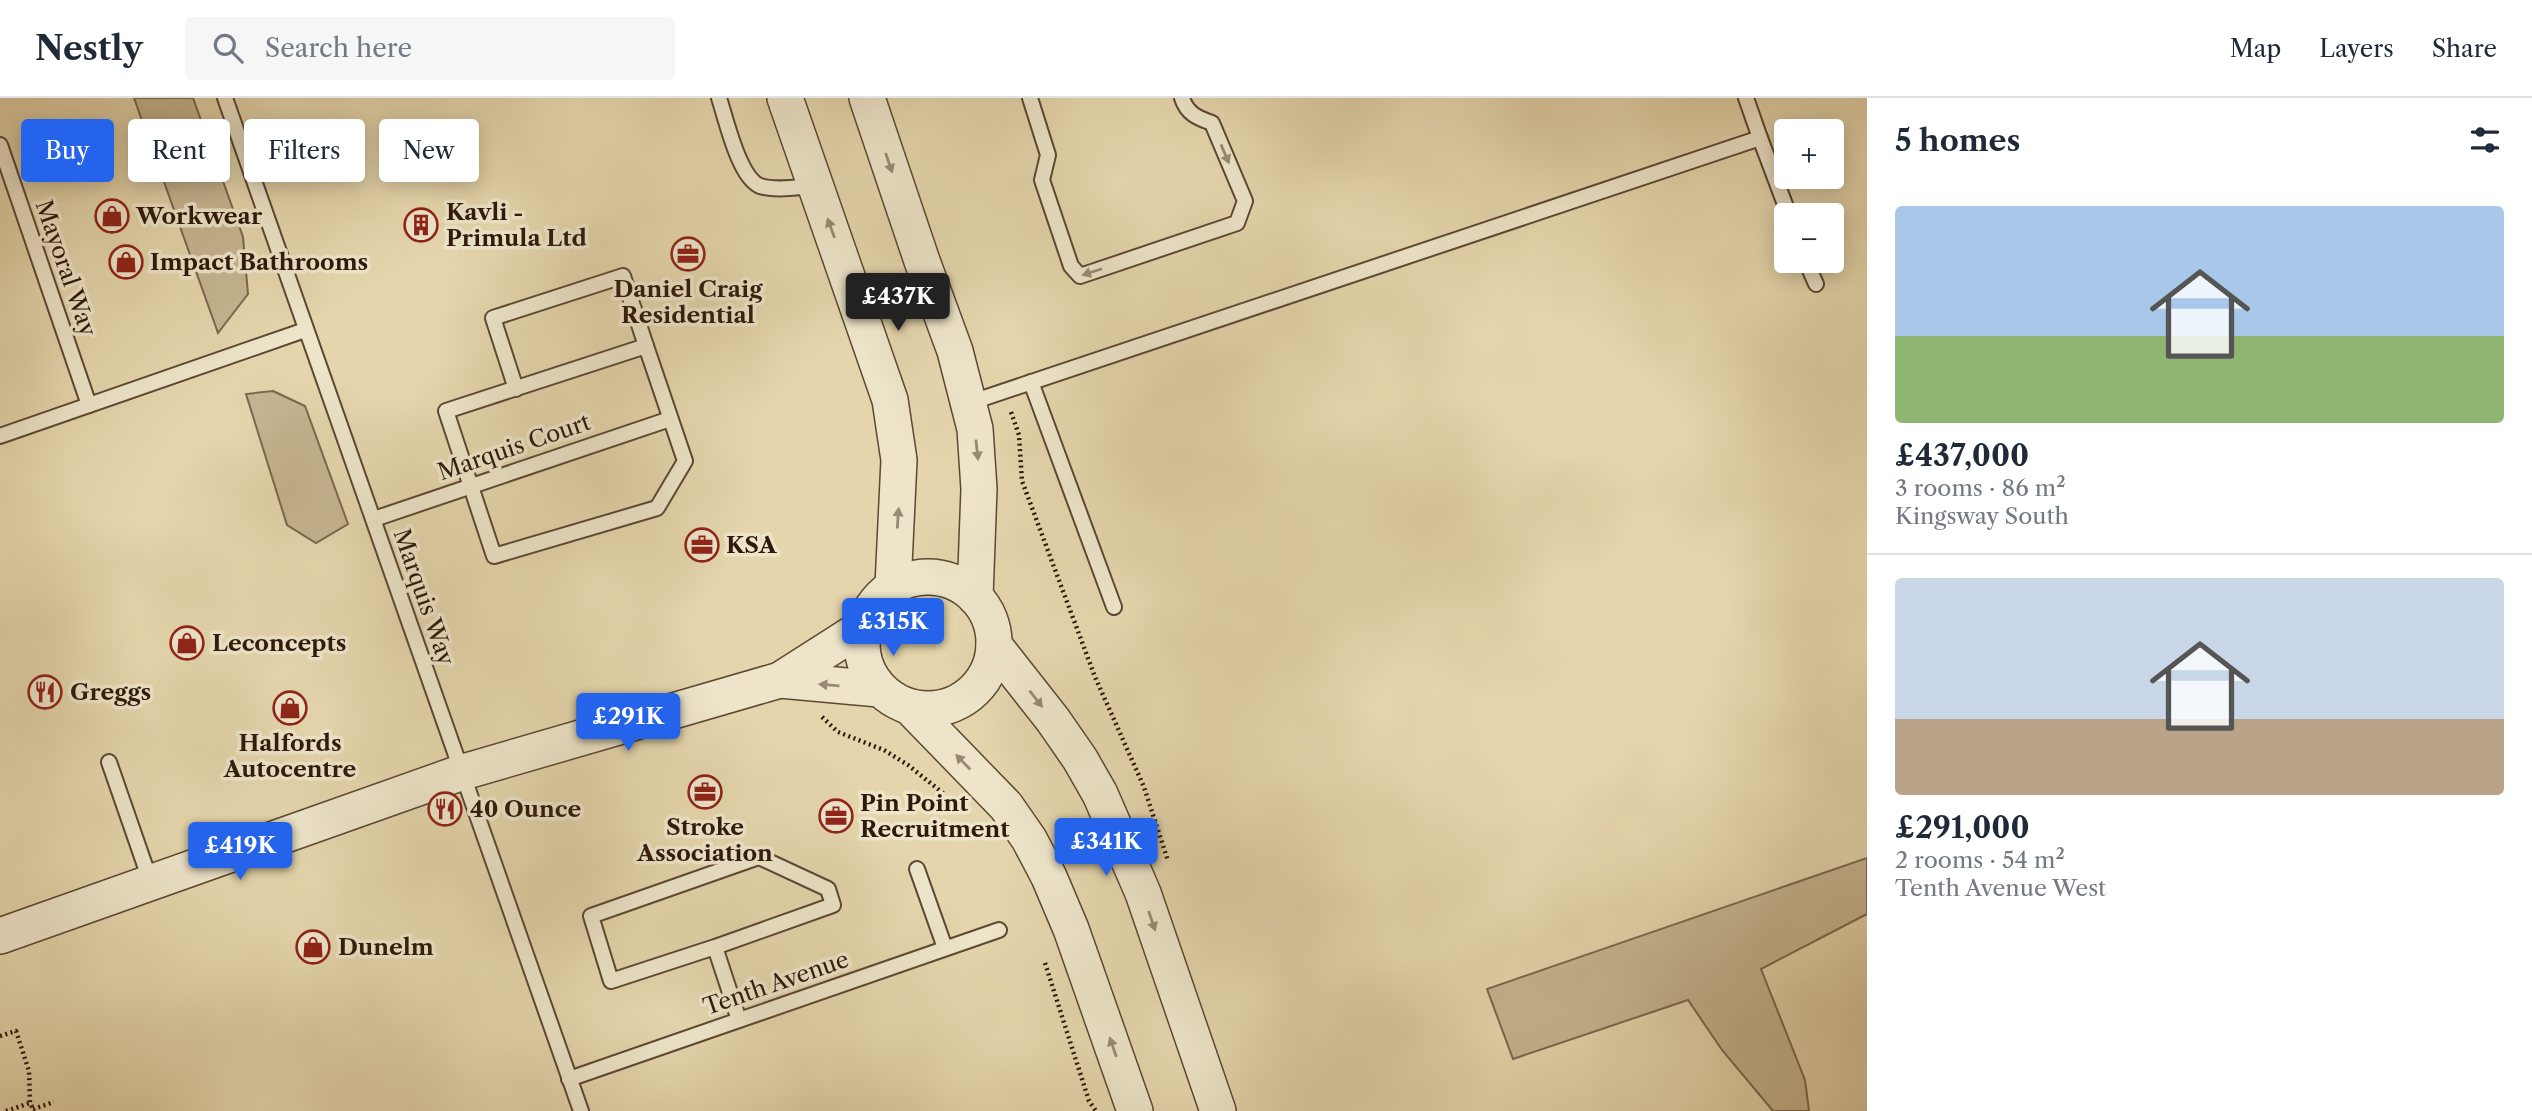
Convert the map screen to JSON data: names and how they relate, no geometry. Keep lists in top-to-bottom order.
{
  "streets": {
    "lane": [
      "Mayoral Way",
      "Marquis Court",
      "Marquis Way",
      "Tenth Avenue"
    ]
  },
  "crossings": [
    ["Marquis Court", "Marquis Way"],
    ["Marquis Way", "Tenth Avenue"]
  ],
  "places": {
    "shop": [
      "Workwear",
      "Impact Bathrooms",
      "Leconcepts",
      "Halfords Autocentre",
      "Dunelm"
    ],
    "building": ["Kavli - Primula Ltd"],
    "office": [
      "Daniel Craig Residential",
      "KSA",
      "Stroke Association",
      "Pin Point Recruitment"
    ],
    "restaurant": ["Greggs", "40 Ounce"]
  },
  "page": {
    "header": "Nestly",
    "search": "Search here",
    "nav": ["Map", "Layers", "Share"],
    "heading": "5 homes",
    "map_buttons": ["+", "−"],
    "chip": [
      "Buy",
      "Rent",
      "Filters",
      "New"
    ],
    "list": [
      {
        "name": "£437,000",
        "note": "3 rooms · 86 m² · Kingsway South"
      },
      {
        "name": "£291,000",
        "note": "2 rooms · 54 m² · Tenth Avenue West"
      }
    ],
    "price": [
      "£437K",
      "£315K",
      "£291K",
      "£341K",
      "£419K"
    ]
  }
}
